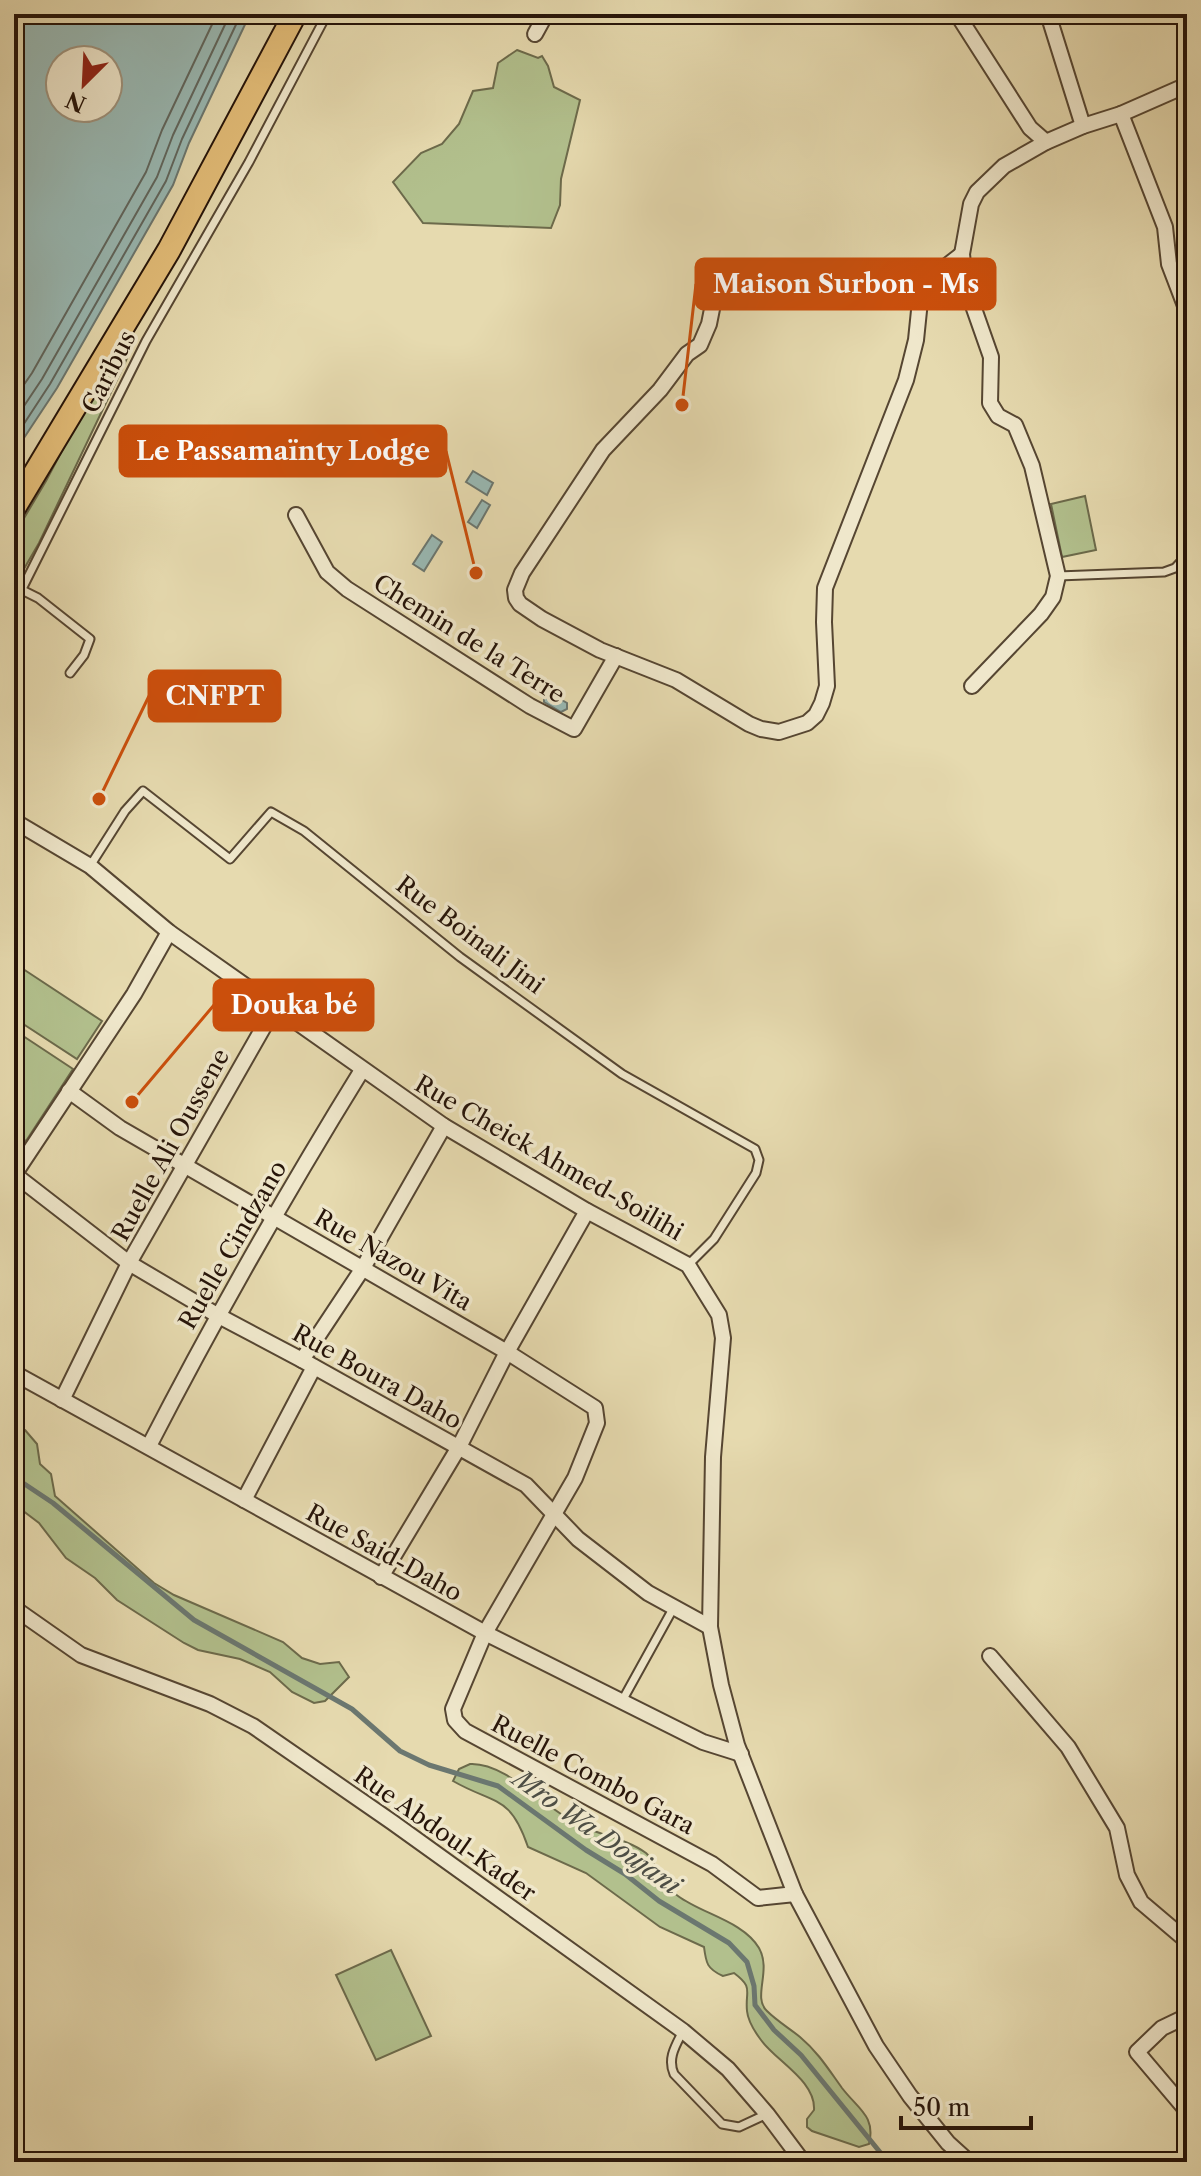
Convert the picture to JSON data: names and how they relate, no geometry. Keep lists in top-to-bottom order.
{
  "streets": {
    "street": [
      "Chemin de la Terre",
      "Ruelle Ali Oussene",
      "Rue Cheick Ahmed-Soilihi",
      "Ruelle Cindzano",
      "Rue Nazou Vita",
      "Rue Boura Daho",
      "Rue Said-Daho",
      "Ruelle Combo Gara",
      "Rue Abdoul-Kader"
    ],
    "lane": ["Caribus", "Rue Boinali Jini"]
  },
  "crossings": [
    ["Rue Boinali Jini", "Rue Cheick Ahmed-Soilihi"],
    ["Ruelle Ali Oussene", "Rue Cheick Ahmed-Soilihi"],
    ["Ruelle Ali Oussene", "Rue Nazou Vita"],
    ["Ruelle Ali Oussene", "Rue Boura Daho"],
    ["Ruelle Ali Oussene", "Rue Said-Daho"],
    ["Rue Cheick Ahmed-Soilihi", "Ruelle Cindzano"],
    ["Rue Cheick Ahmed-Soilihi", "Rue Boura Daho"],
    ["Rue Cheick Ahmed-Soilihi", "Rue Said-Daho"],
    ["Rue Cheick Ahmed-Soilihi", "Ruelle Combo Gara"],
    ["Ruelle Cindzano", "Rue Nazou Vita"],
    ["Ruelle Cindzano", "Rue Boura Daho"],
    ["Ruelle Cindzano", "Rue Said-Daho"],
    ["Rue Nazou Vita", "Rue Boura Daho"],
    ["Rue Said-Daho", "Ruelle Combo Gara"]
  ],
  "water": ["Mro Wa Doujani"],
  "places": [
    "Maison Surbon - Ms",
    "Le Passamaïnty Lodge",
    "CNFPT",
    "Douka bé"
  ],
  "scale_bar": "50 m",
  "north": "bottom left"
}
